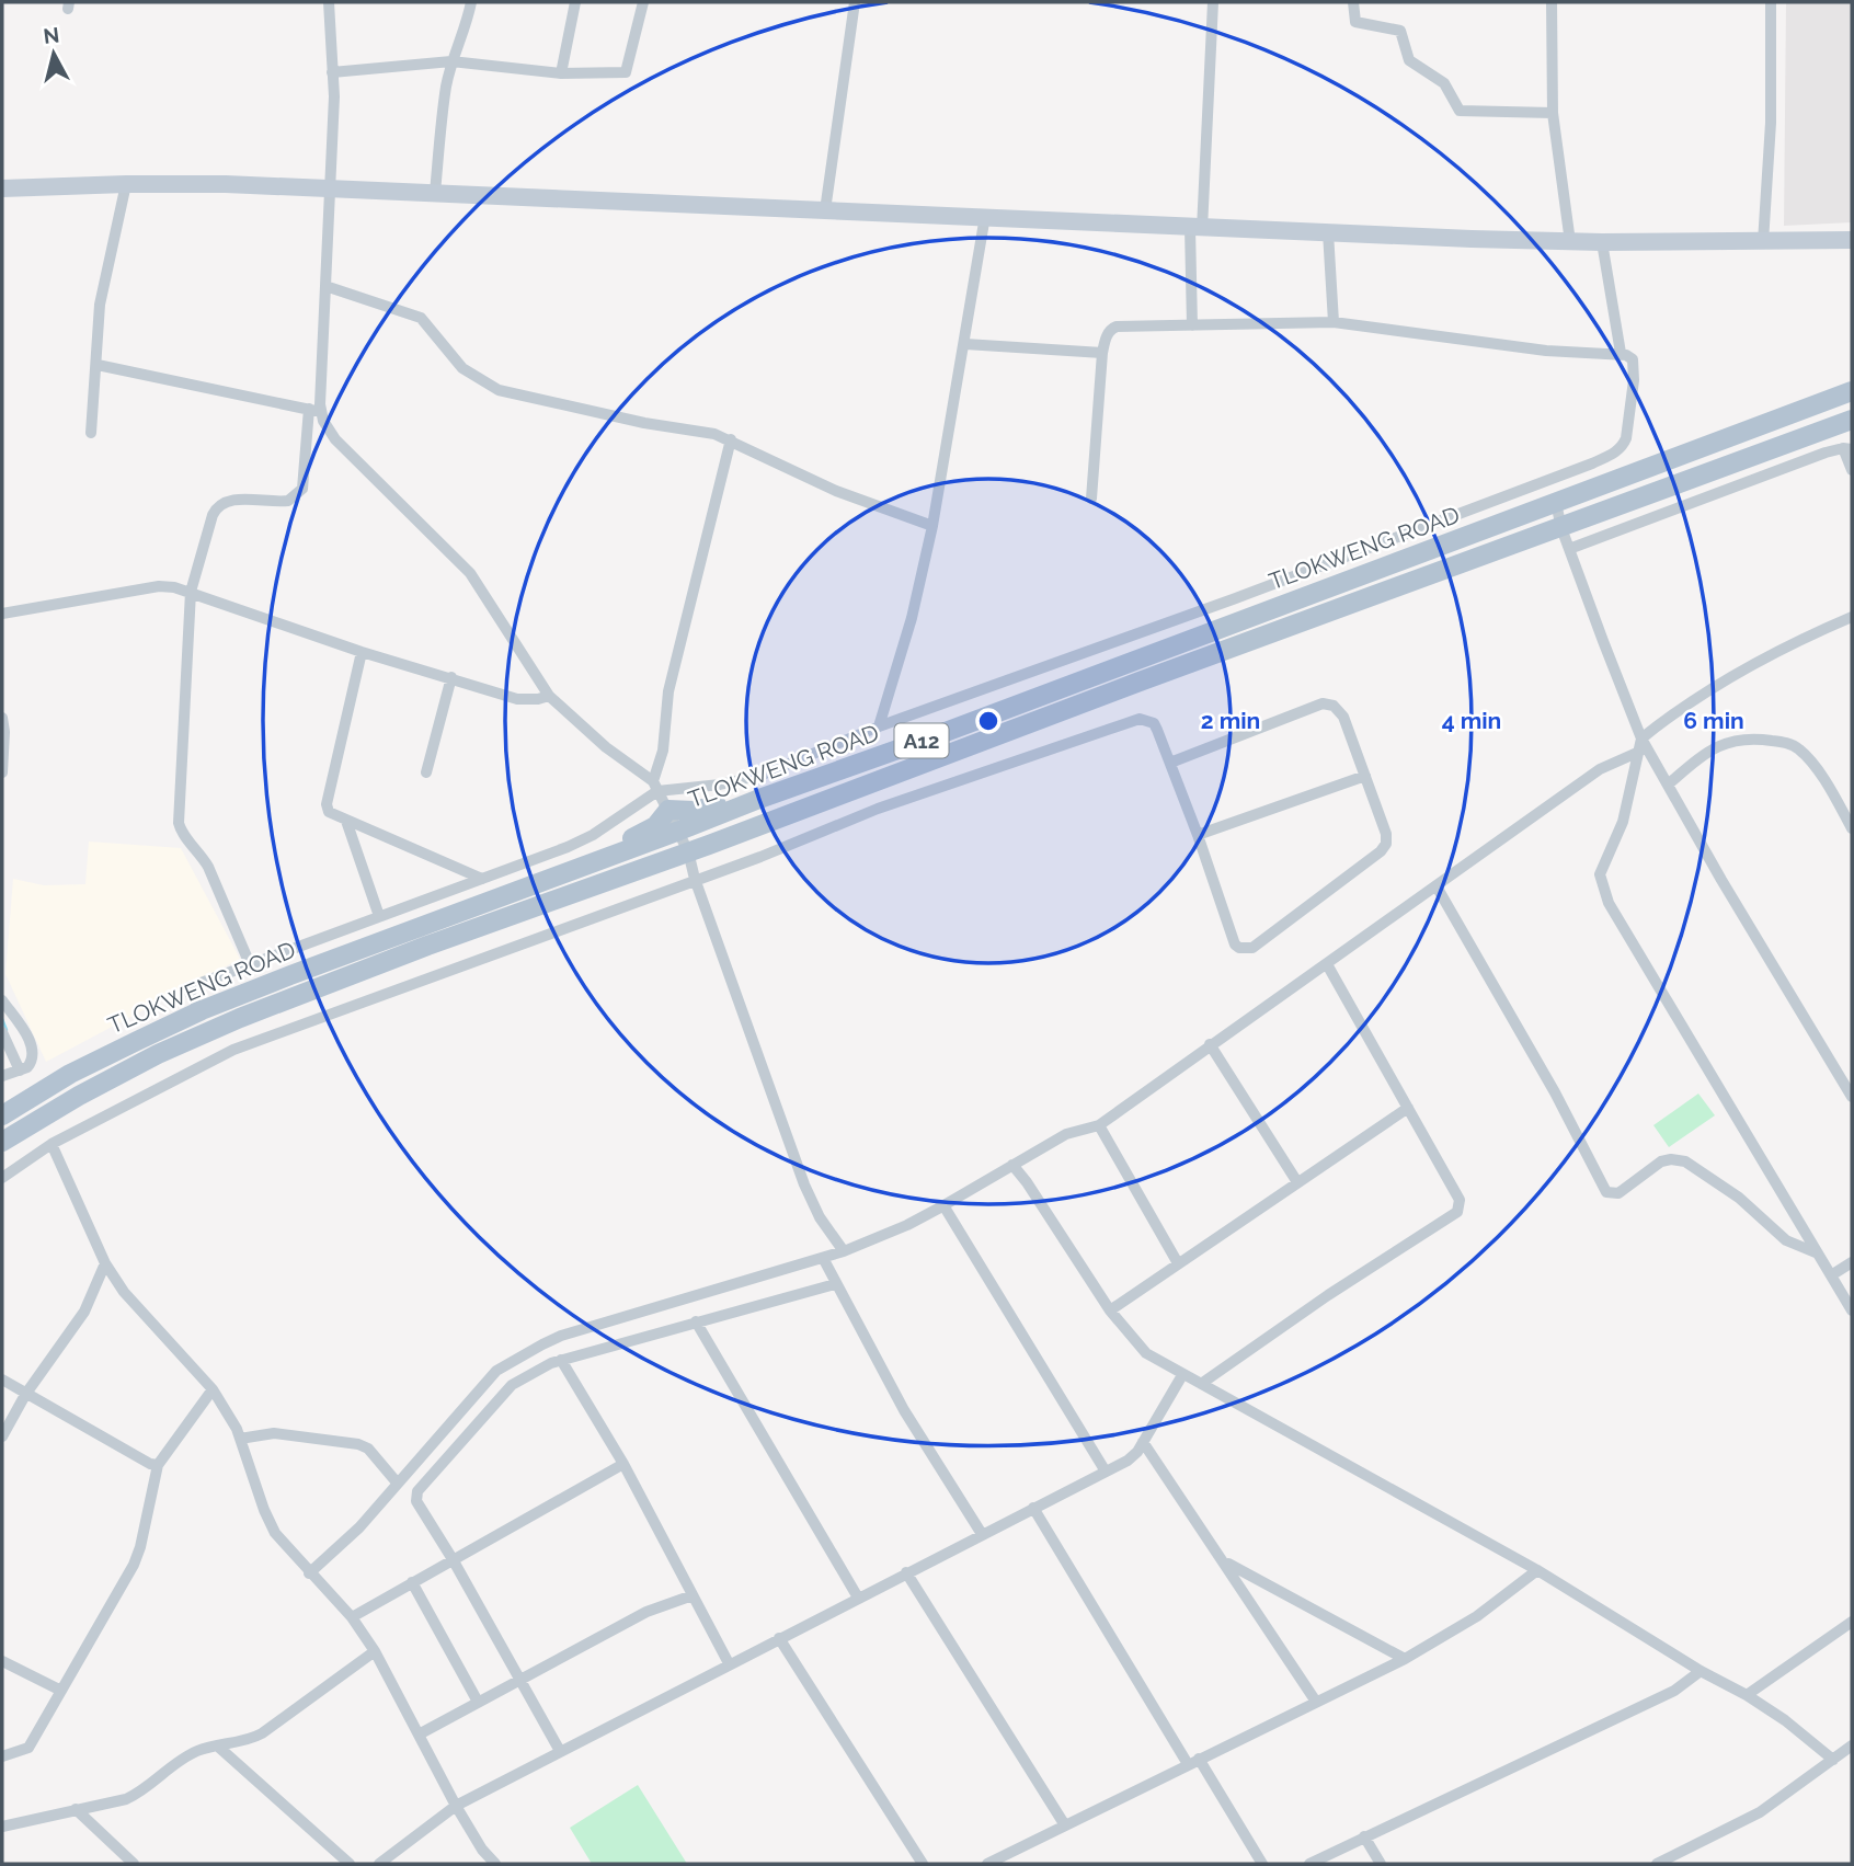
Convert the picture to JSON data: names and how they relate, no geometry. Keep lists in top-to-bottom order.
{
  "streets": {
    "main road": ["TLOKWENG ROAD", "A12"]
  },
  "north": "top",
  "rings": ["2 min", "4 min", "6 min"]
}
